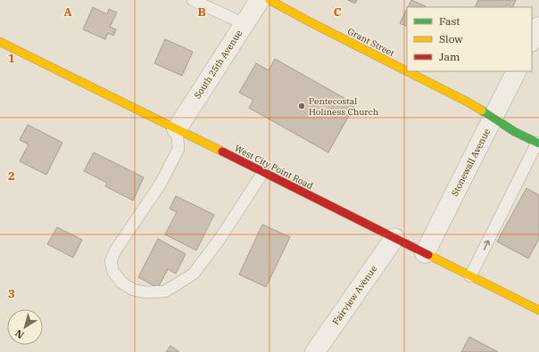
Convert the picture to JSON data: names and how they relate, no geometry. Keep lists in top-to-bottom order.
{
  "streets": {
    "street": [
      "Grant Street",
      "South 25th Avenue",
      "Stonewall Avenue",
      "West City Point Road",
      "Fairview Avenue"
    ]
  },
  "crossings": [
    ["Grant Street", "Stonewall Avenue"],
    ["South 25th Avenue", "West City Point Road"],
    ["Stonewall Avenue", "West City Point Road"],
    ["West City Point Road", "Fairview Avenue"]
  ],
  "places": ["Pentecostal Holiness Church"],
  "legend": ["Fast", "Slow", "Jam"],
  "north": "bottom left",
  "grid": {
    "columns": ["A", "B", "C"],
    "rows": ["1", "2", "3"]
  }
}
